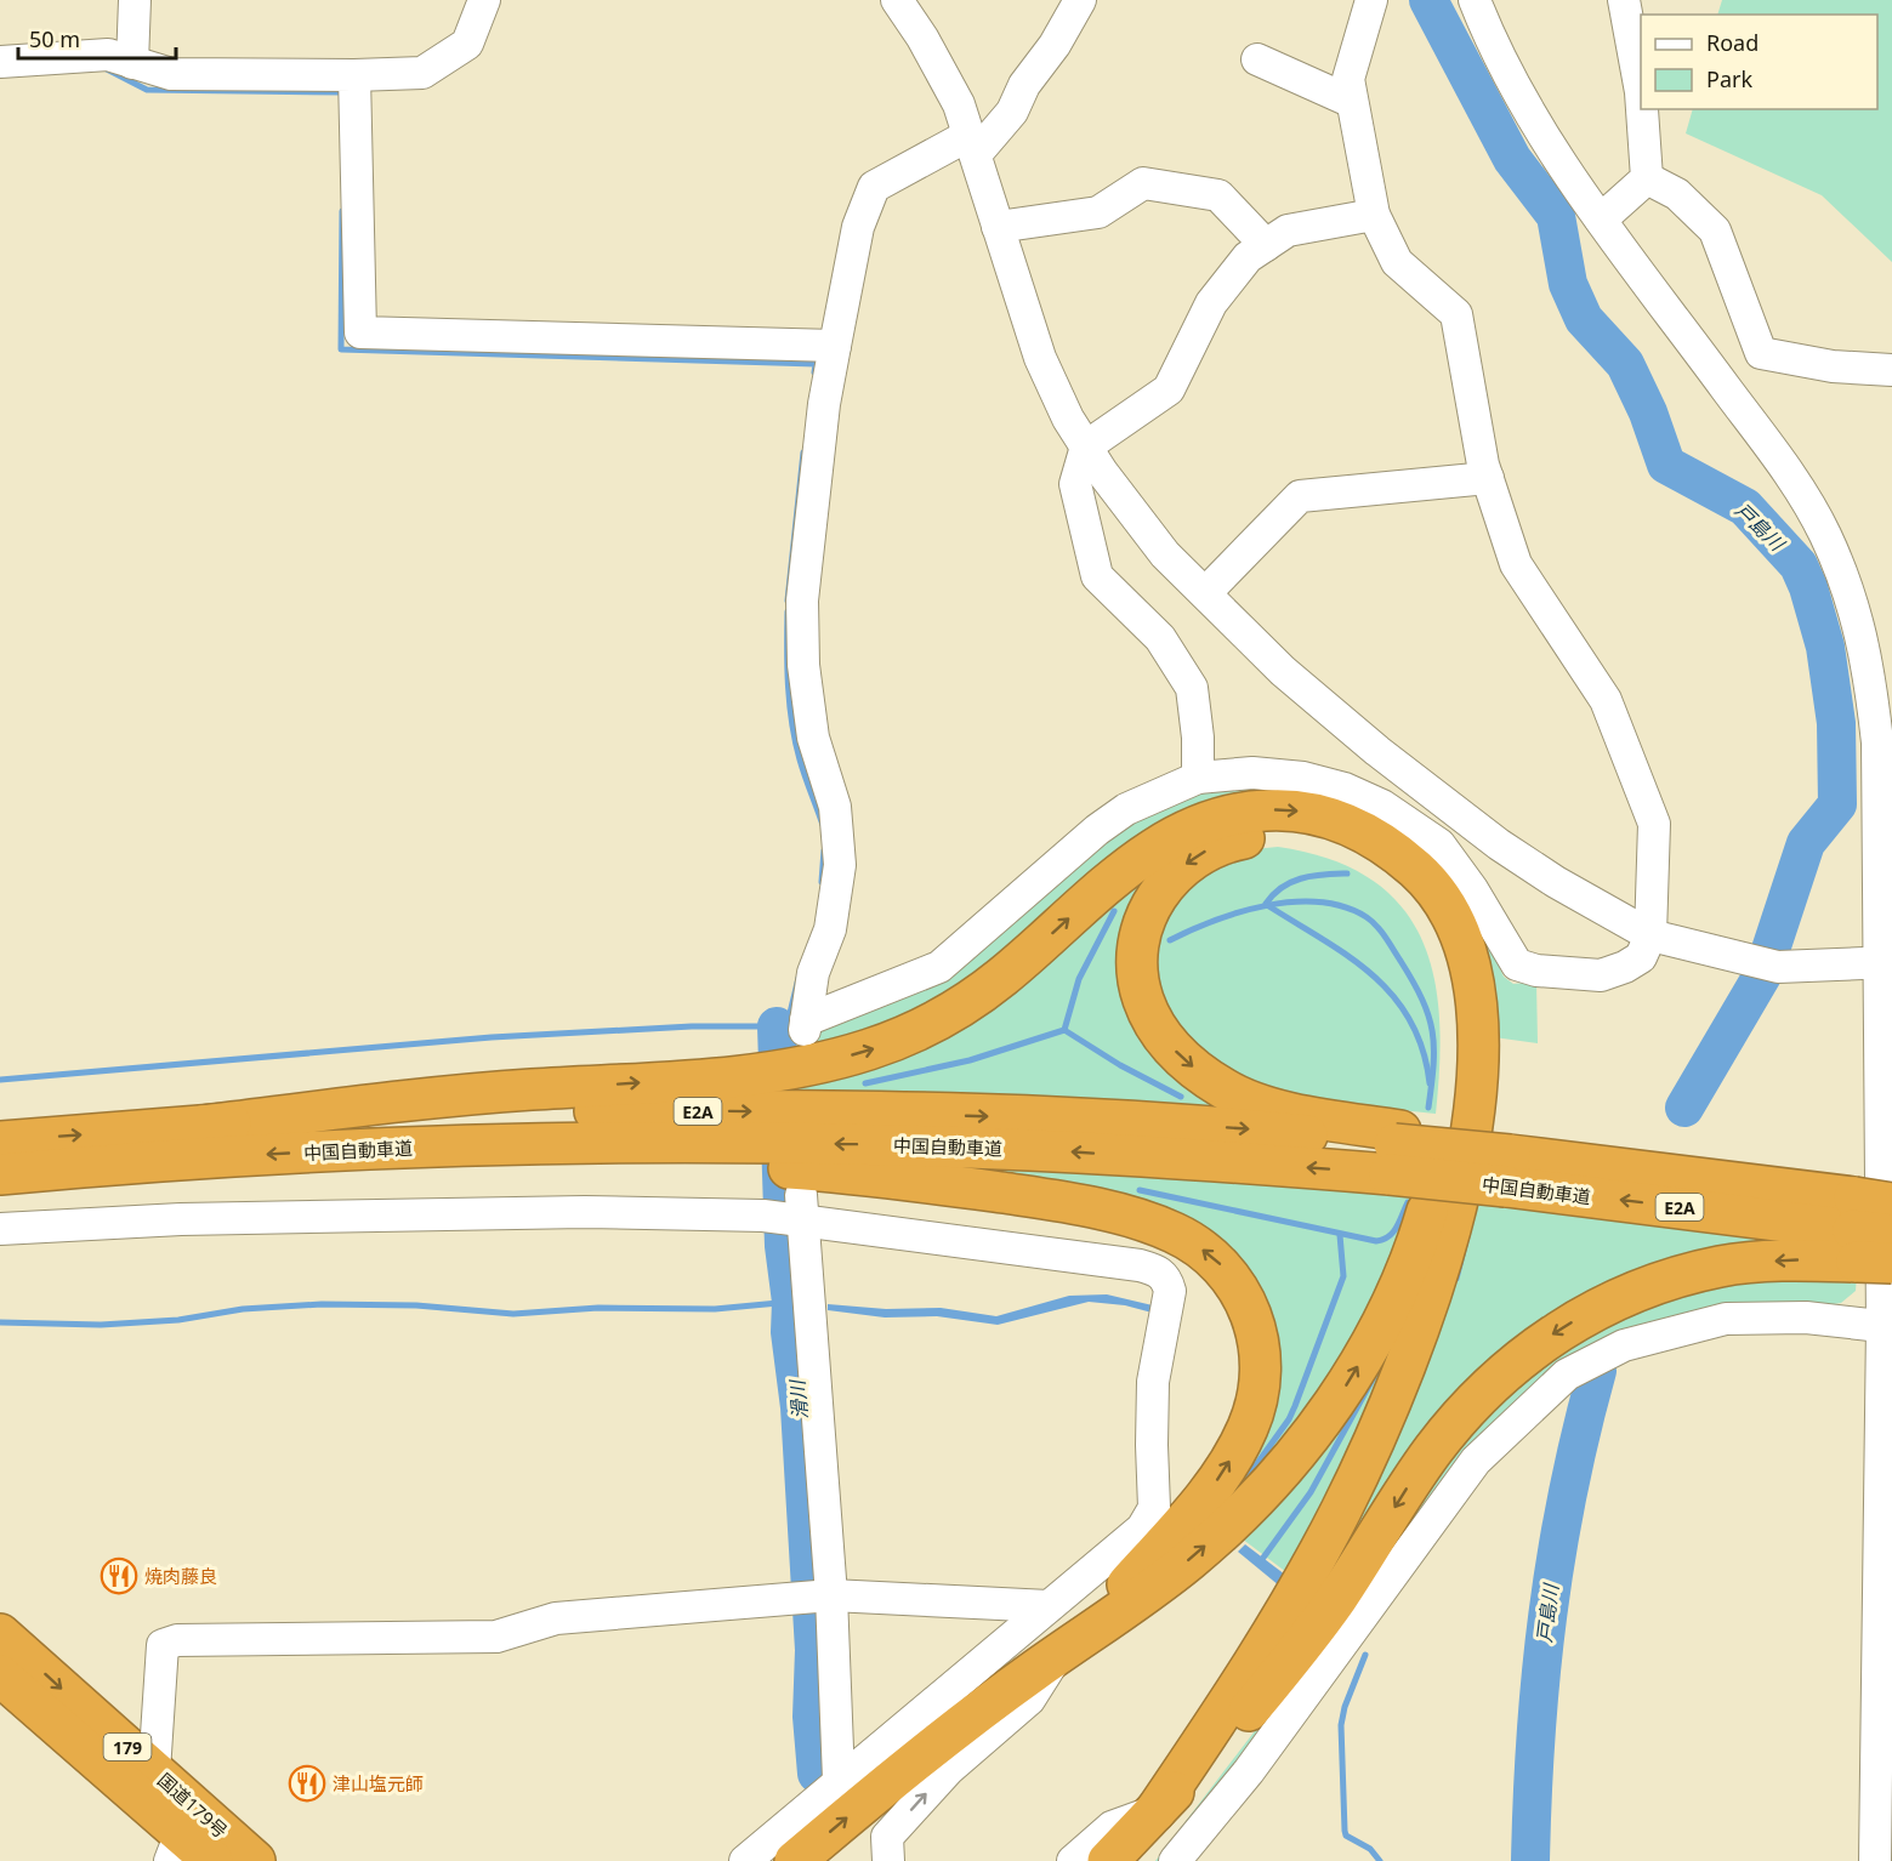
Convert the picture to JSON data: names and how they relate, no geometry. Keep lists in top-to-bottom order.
{
  "streets": {
    "highway": [
      "E2A",
      "中国自動車道",
      "179",
      "国道179号"
    ]
  },
  "water": ["戸島川", "滑川"],
  "places": {
    "restaurant": ["焼肉藤良", "津山塩元師"]
  },
  "legend": ["Road", "Park"],
  "scale_bar": "50 m"
}
